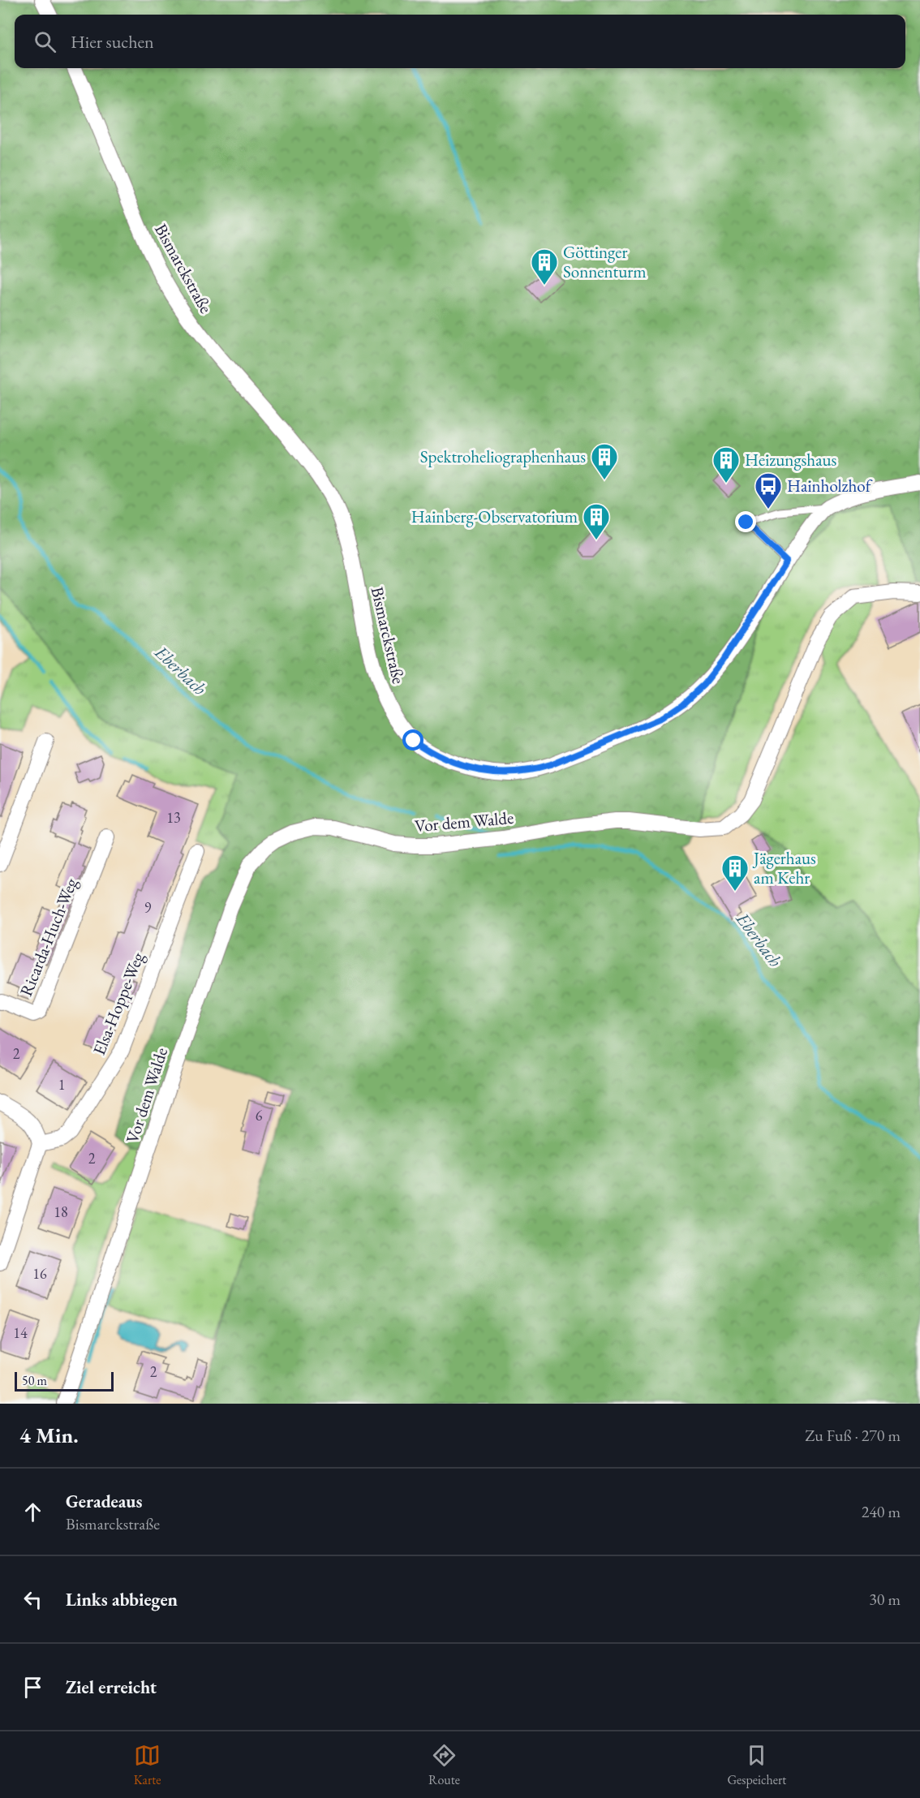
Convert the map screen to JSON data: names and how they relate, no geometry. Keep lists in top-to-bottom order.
{
  "streets": {
    "street": [
      "Bismarckstraße",
      "Vor dem Walde",
      "Ricarda-Huch-Weg",
      "Elsa-Hoppe-Weg"
    ]
  },
  "water": ["Eberbach"],
  "places": {
    "building": [
      "Göttinger Sonnenturm",
      "Spektroheliographenhaus",
      "Heizungshaus",
      "Hainberg-Observatorium",
      "Jägerhaus am Kehr"
    ],
    "bus stop": ["Hainholzhof"]
  },
  "house_numbers": [
    "13",
    "9",
    "2",
    "1",
    "6",
    "2",
    "18",
    "16",
    "14",
    "2"
  ],
  "scale_bar": "50 m",
  "page": {
    "search": "Hier suchen",
    "scale": "50 m",
    "heading": ["4 Min.", "Zu Fuß · 270 m"],
    "list": [
      ["Geradeaus", "Bismarckstraße", "240 m"],
      ["Links abbiegen", "30 m"],
      "Ziel erreicht"
    ],
    "nav": ["Karte", "Route", "Gespeichert"]
  }
}
